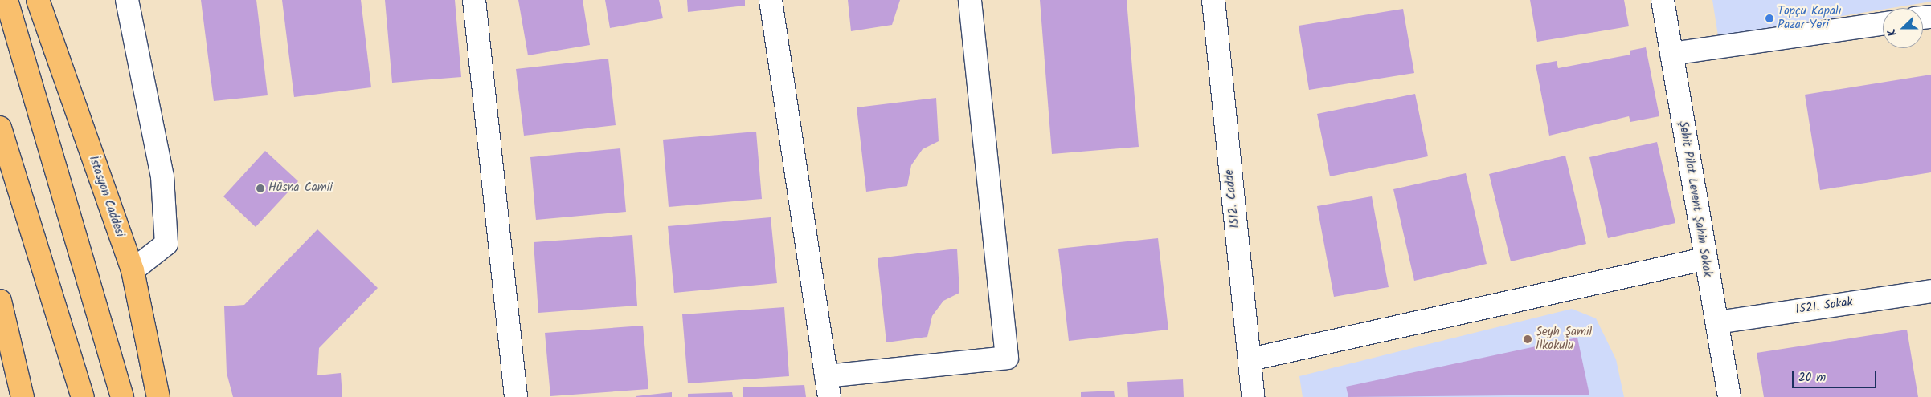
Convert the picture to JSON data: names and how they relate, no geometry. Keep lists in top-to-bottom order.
{
  "streets": {
    "main road": ["İstasyon Caddesi"],
    "street": ["1512. Cadde", "Şehit Pilot Levent Şahin Sokak", "1521. Sokak"]
  },
  "crossings": [
    ["Şehit Pilot Levent Şahin Sokak", "1521. Sokak"]
  ],
  "places": ["Topçu Kapalı Pazar Yeri", "Hüsna Camii", "Şeyh Şamil İlkokulu"],
  "scale_bar": "20 m",
  "north": "left"
}
